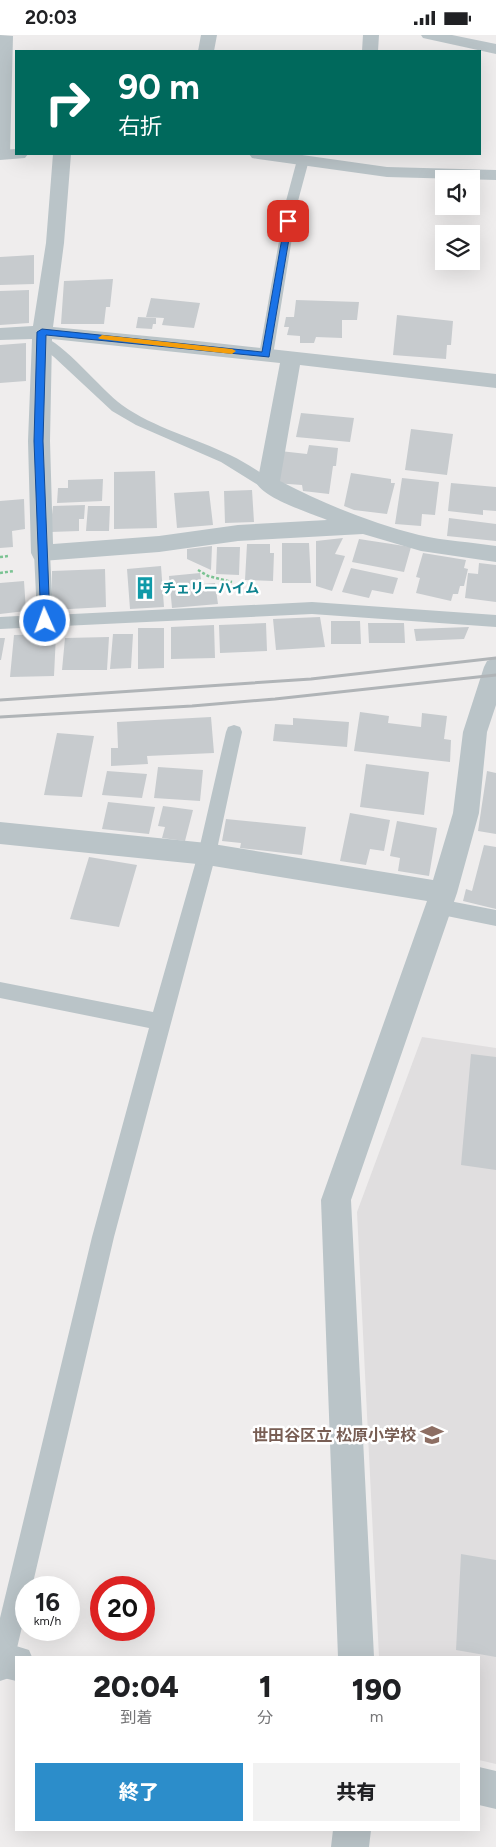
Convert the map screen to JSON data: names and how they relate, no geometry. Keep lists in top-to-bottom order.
{
  "places": {
    "building": ["チェリーハイム"],
    "school or university": ["世田谷区立 松原小学校"]
  },
  "page": {
    "status": "20:03",
    "turn": ["90 m", "右折"],
    "speed": "16 km/h",
    "limit": "20",
    "eta": [
      "20:04",
      "到着",
      "1",
      "分",
      "190",
      "m"
    ],
    "buttons": ["終了", "共有"]
  }
}
